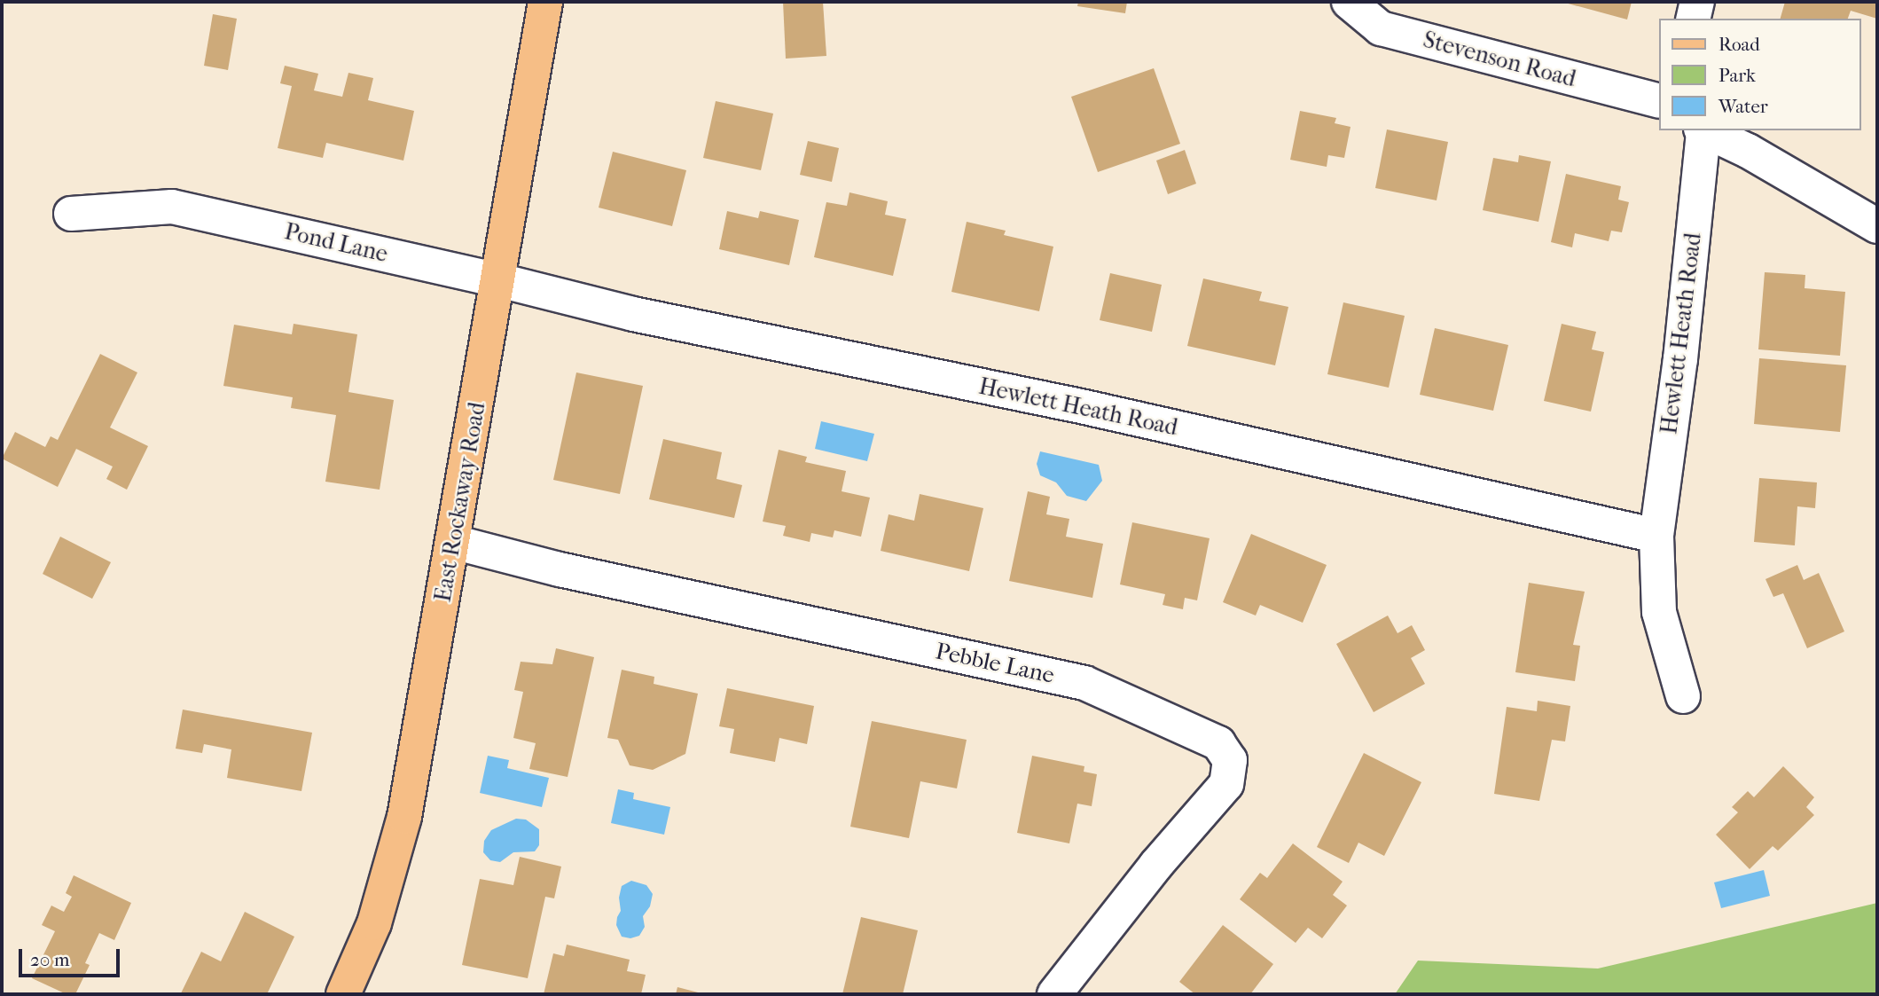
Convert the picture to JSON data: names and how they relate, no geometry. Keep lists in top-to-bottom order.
{
  "streets": {
    "main road": ["East Rockaway Road"],
    "street": [
      "Stevenson Road",
      "Pond Lane",
      "Hewlett Heath Road",
      "Pebble Lane"
    ]
  },
  "crossings": [
    ["Pond Lane", "Hewlett Heath Road"],
    ["Pond Lane", "East Rockaway Road"],
    ["Hewlett Heath Road", "East Rockaway Road"],
    ["East Rockaway Road", "Pebble Lane"]
  ],
  "legend": ["Road", "Park", "Water"],
  "scale_bar": "20 m"
}
